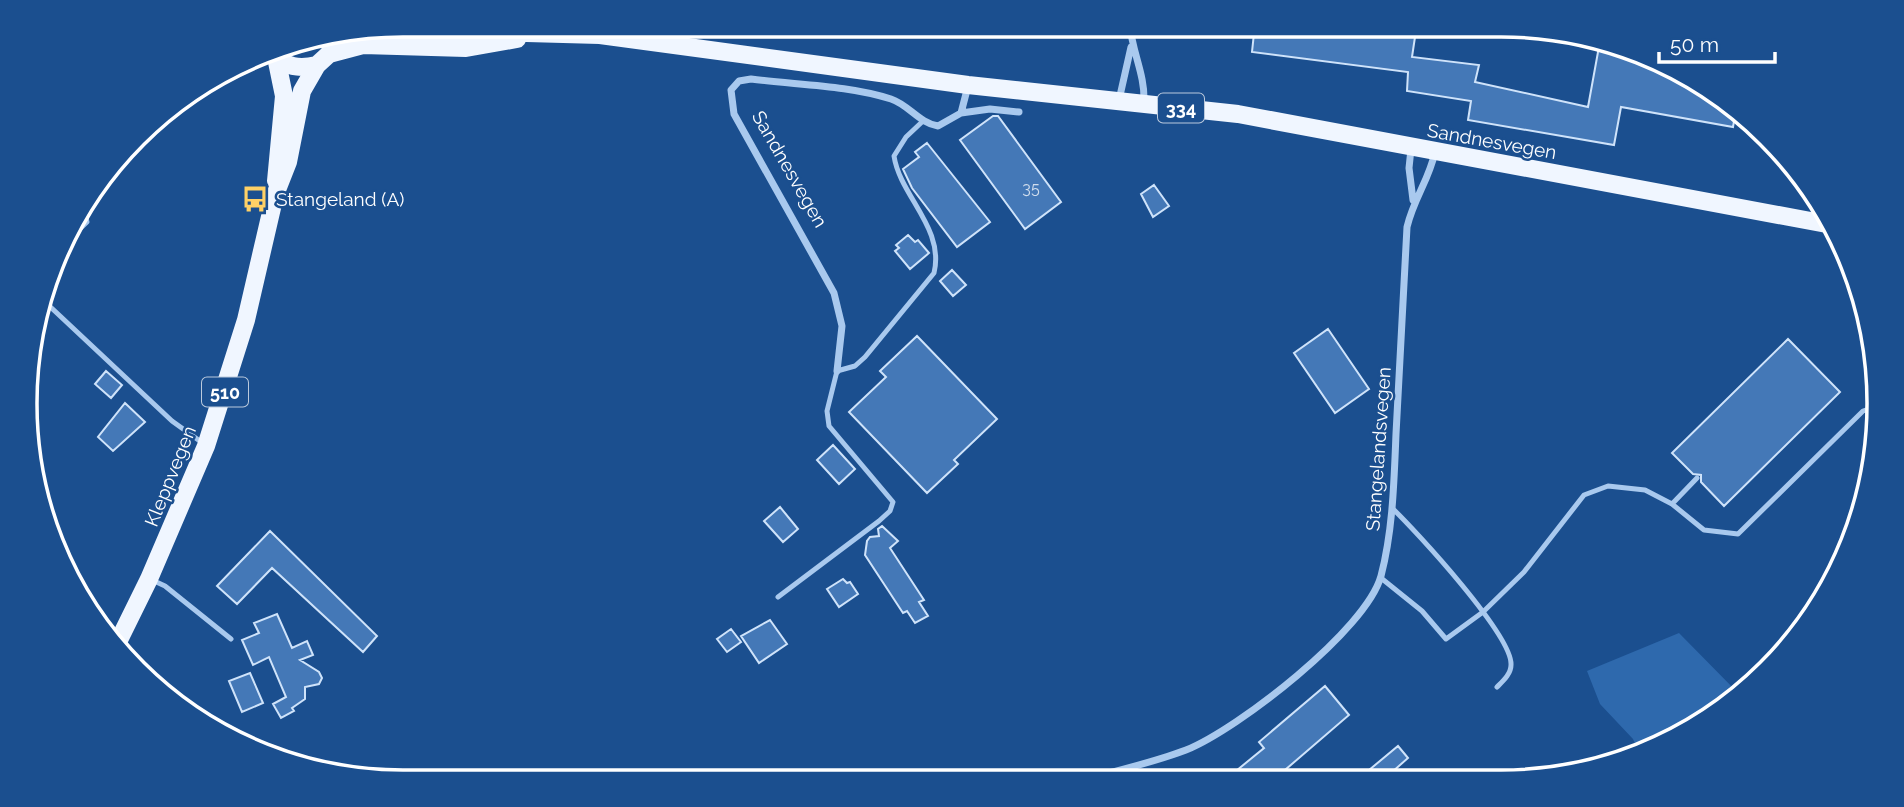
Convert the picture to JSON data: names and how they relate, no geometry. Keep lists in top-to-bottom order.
{
  "streets": {
    "main road": [
      "334",
      "Sandnesvegen",
      "510",
      "Kleppvegen"
    ],
    "street": ["Stangelandsvegen"]
  },
  "crossings": [
    ["334", "Sandnesvegen"],
    ["Sandnesvegen", "Stangelandsvegen"],
    ["Sandnesvegen", "Kleppvegen"]
  ],
  "places": {
    "bus stop": ["Stangeland (A)"]
  },
  "house_numbers": ["35"],
  "scale_bar": "50 m"
}
